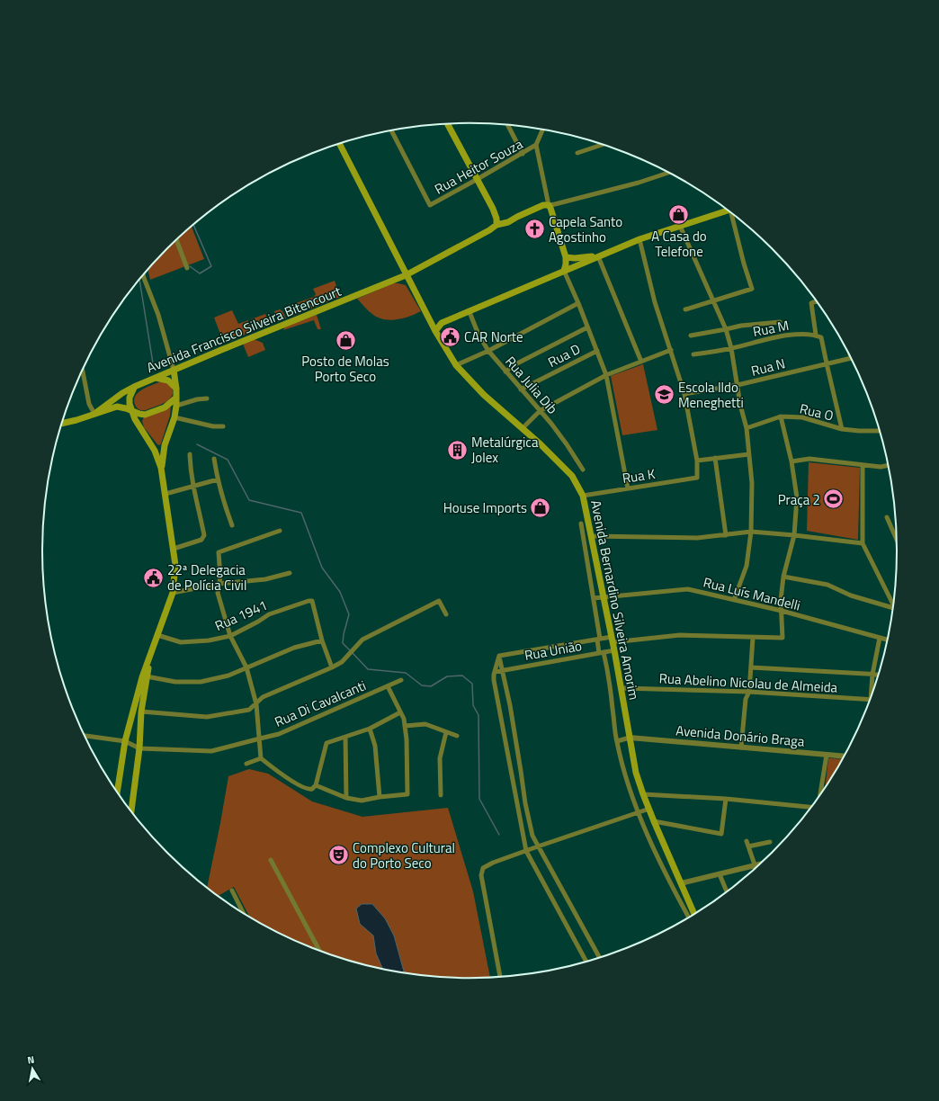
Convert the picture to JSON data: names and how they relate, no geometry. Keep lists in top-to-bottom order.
{
  "streets": {
    "main road": ["Avenida Francisco Silveira Bitencourt", "Avenida Bernardino Silveira Amorim"],
    "street": [
      "Rua Heitor Souza",
      "Rua M",
      "Rua D",
      "Rua N",
      "Rua Julia Dib",
      "Rua O",
      "Rua K",
      "Rua Luís Mandelli",
      "Rua 1941",
      "Rua União",
      "Rua Abelino Nicolau de Almeida",
      "Rua Di Cavalcanti",
      "Avenida Donário Braga"
    ]
  },
  "crossings": [
    ["Avenida Francisco Silveira Bitencourt", "Avenida Bernardino Silveira Amorim"],
    ["Rua D", "Rua Julia Dib"],
    ["Rua K", "Avenida Bernardino Silveira Amorim"],
    ["Rua Luís Mandelli", "Avenida Bernardino Silveira Amorim"],
    ["Rua Luís Mandelli", "Rua União"],
    ["Avenida Bernardino Silveira Amorim", "Rua União"],
    ["Avenida Bernardino Silveira Amorim", "Rua Abelino Nicolau de Almeida"],
    ["Avenida Bernardino Silveira Amorim", "Avenida Donário Braga"]
  ],
  "places": {
    "shop": ["A Casa do Telefone", "Posto de Molas Porto Seco", "House Imports"],
    "church": ["Capela Santo Agostinho"],
    "public building": ["CAR Norte", "22ª Delegacia de Polícia Civil"],
    "school or university": ["Escola Ildo Meneghetti"],
    "building": ["Metalúrgica Jolex"],
    "sports": ["Praça 2"],
    "theatre": ["Complexo Cultural do Porto Seco"]
  },
  "north": "top"
}
